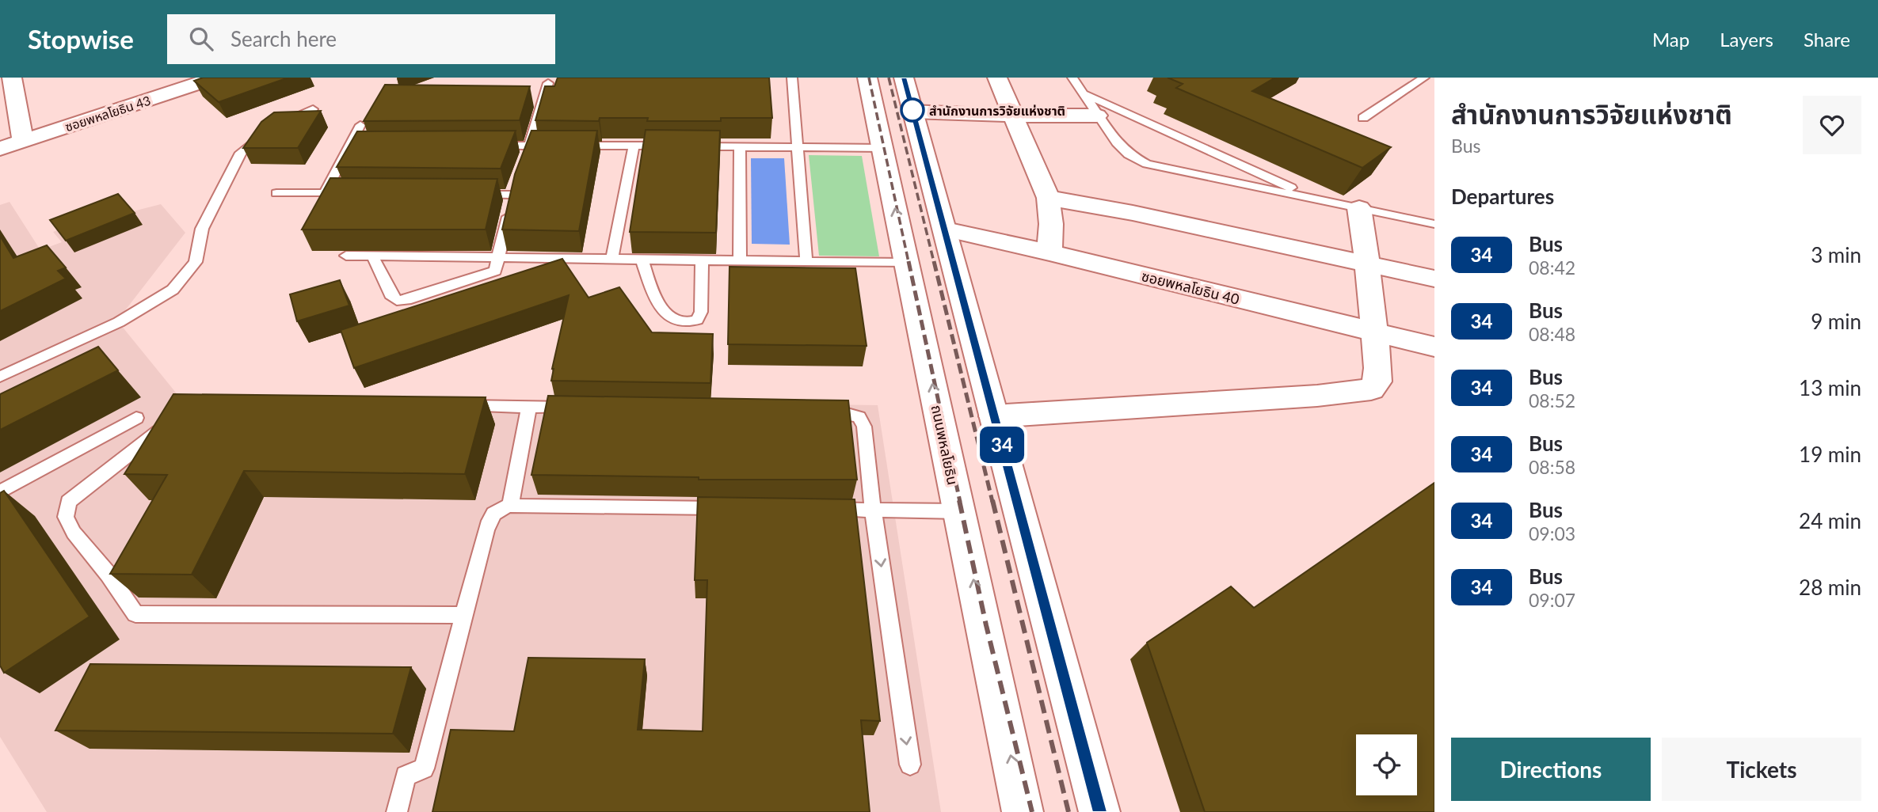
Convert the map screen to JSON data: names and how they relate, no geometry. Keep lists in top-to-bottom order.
{
  "streets": {
    "street": ["ซอยพหลโยธิน 43", "ซอยพหลโยธิน 40", "ถนนพหลโยธิน"]
  },
  "places": ["สำนักงานการวิจัยแห่งชาติ"],
  "lines": ["bus line 34"],
  "page": {
    "header": "Stopwise",
    "search": "Search here",
    "nav": ["Map", "Layers", "Share"],
    "on_map": "34",
    "heading": [
      ["สำนักงานการวิจัยแห่งชาติ", "Bus"],
      "Departures"
    ],
    "list": [
      {
        "mark": "34",
        "name": "Bus",
        "note": "08:42",
        "value": "3 min"
      },
      {
        "mark": "34",
        "name": "Bus",
        "note": "08:48",
        "value": "9 min"
      },
      {
        "mark": "34",
        "name": "Bus",
        "note": "08:52",
        "value": "13 min"
      },
      {
        "mark": "34",
        "name": "Bus",
        "note": "08:58",
        "value": "19 min"
      },
      {
        "mark": "34",
        "name": "Bus",
        "note": "09:03",
        "value": "24 min"
      },
      {
        "mark": "34",
        "name": "Bus",
        "note": "09:07",
        "value": "28 min"
      }
    ],
    "buttons": ["Directions", "Tickets"]
  }
}
